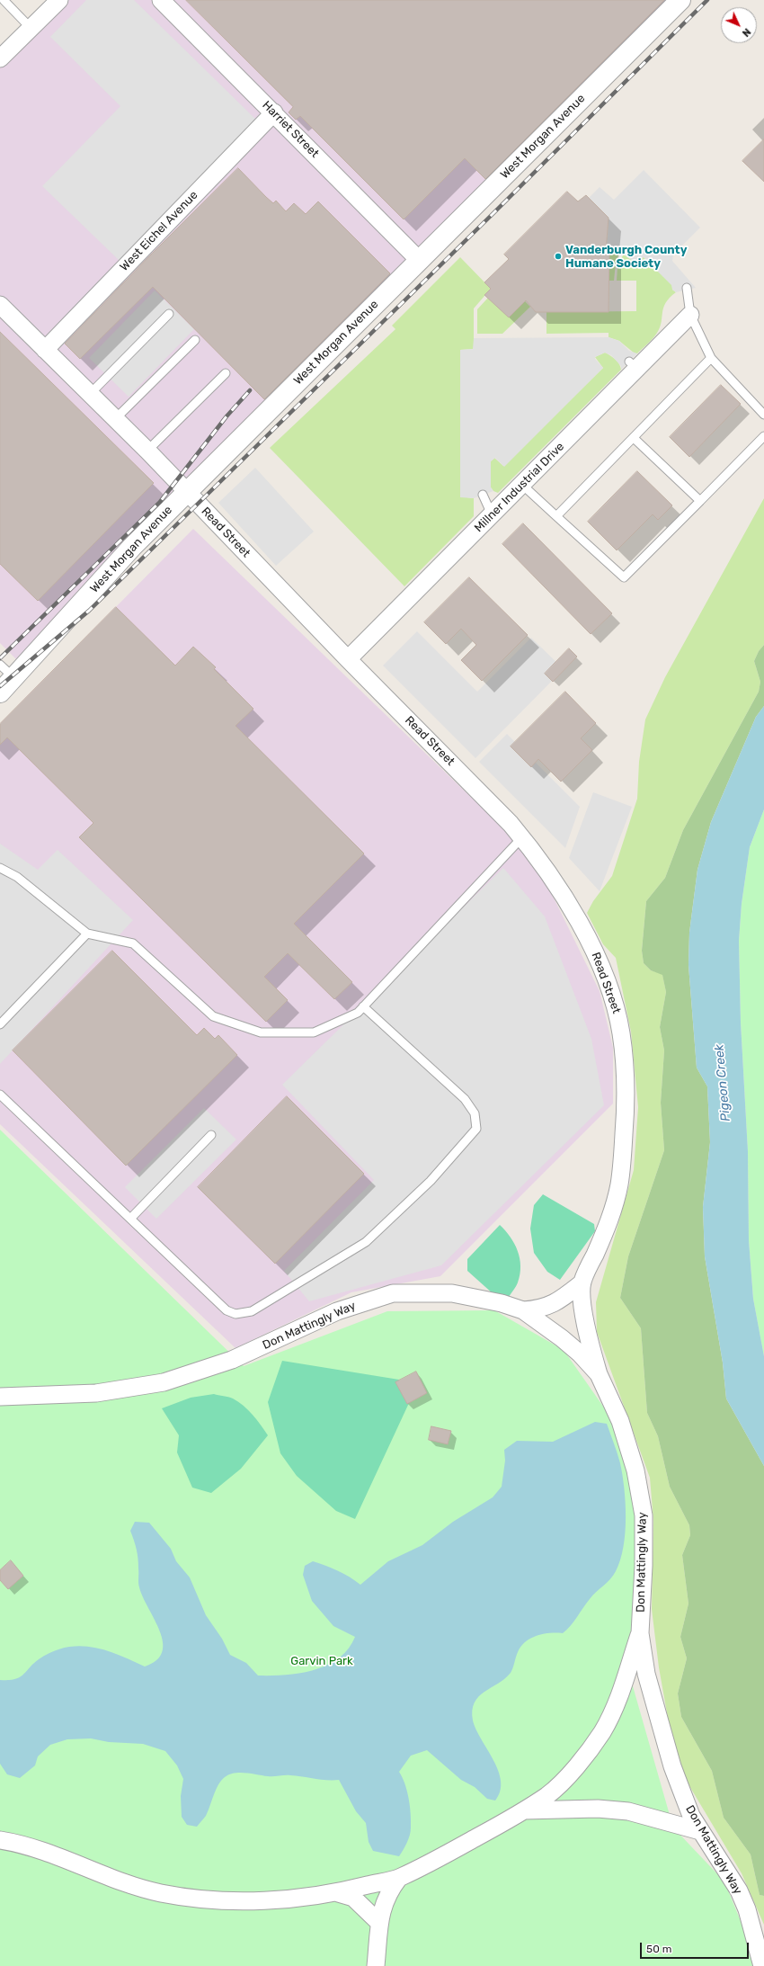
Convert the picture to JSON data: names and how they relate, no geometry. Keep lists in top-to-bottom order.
{
  "streets": {
    "street": [
      "Harriet Street",
      "West Morgan Avenue",
      "West Eichel Avenue",
      "Millner Industrial Drive",
      "Read Street",
      "Don Mattingly Way"
    ]
  },
  "crossings": [
    ["Harriet Street", "West Morgan Avenue"],
    ["Harriet Street", "West Eichel Avenue"],
    ["West Morgan Avenue", "Read Street"],
    ["West Eichel Avenue", "Read Street"],
    ["Millner Industrial Drive", "Read Street"],
    ["Read Street", "Don Mattingly Way"]
  ],
  "water": ["Pigeon Creek"],
  "parks": ["Garvin Park"],
  "places": ["Vanderburgh County Humane Society"],
  "scale_bar": "50 m",
  "north": "bottom right"
}
